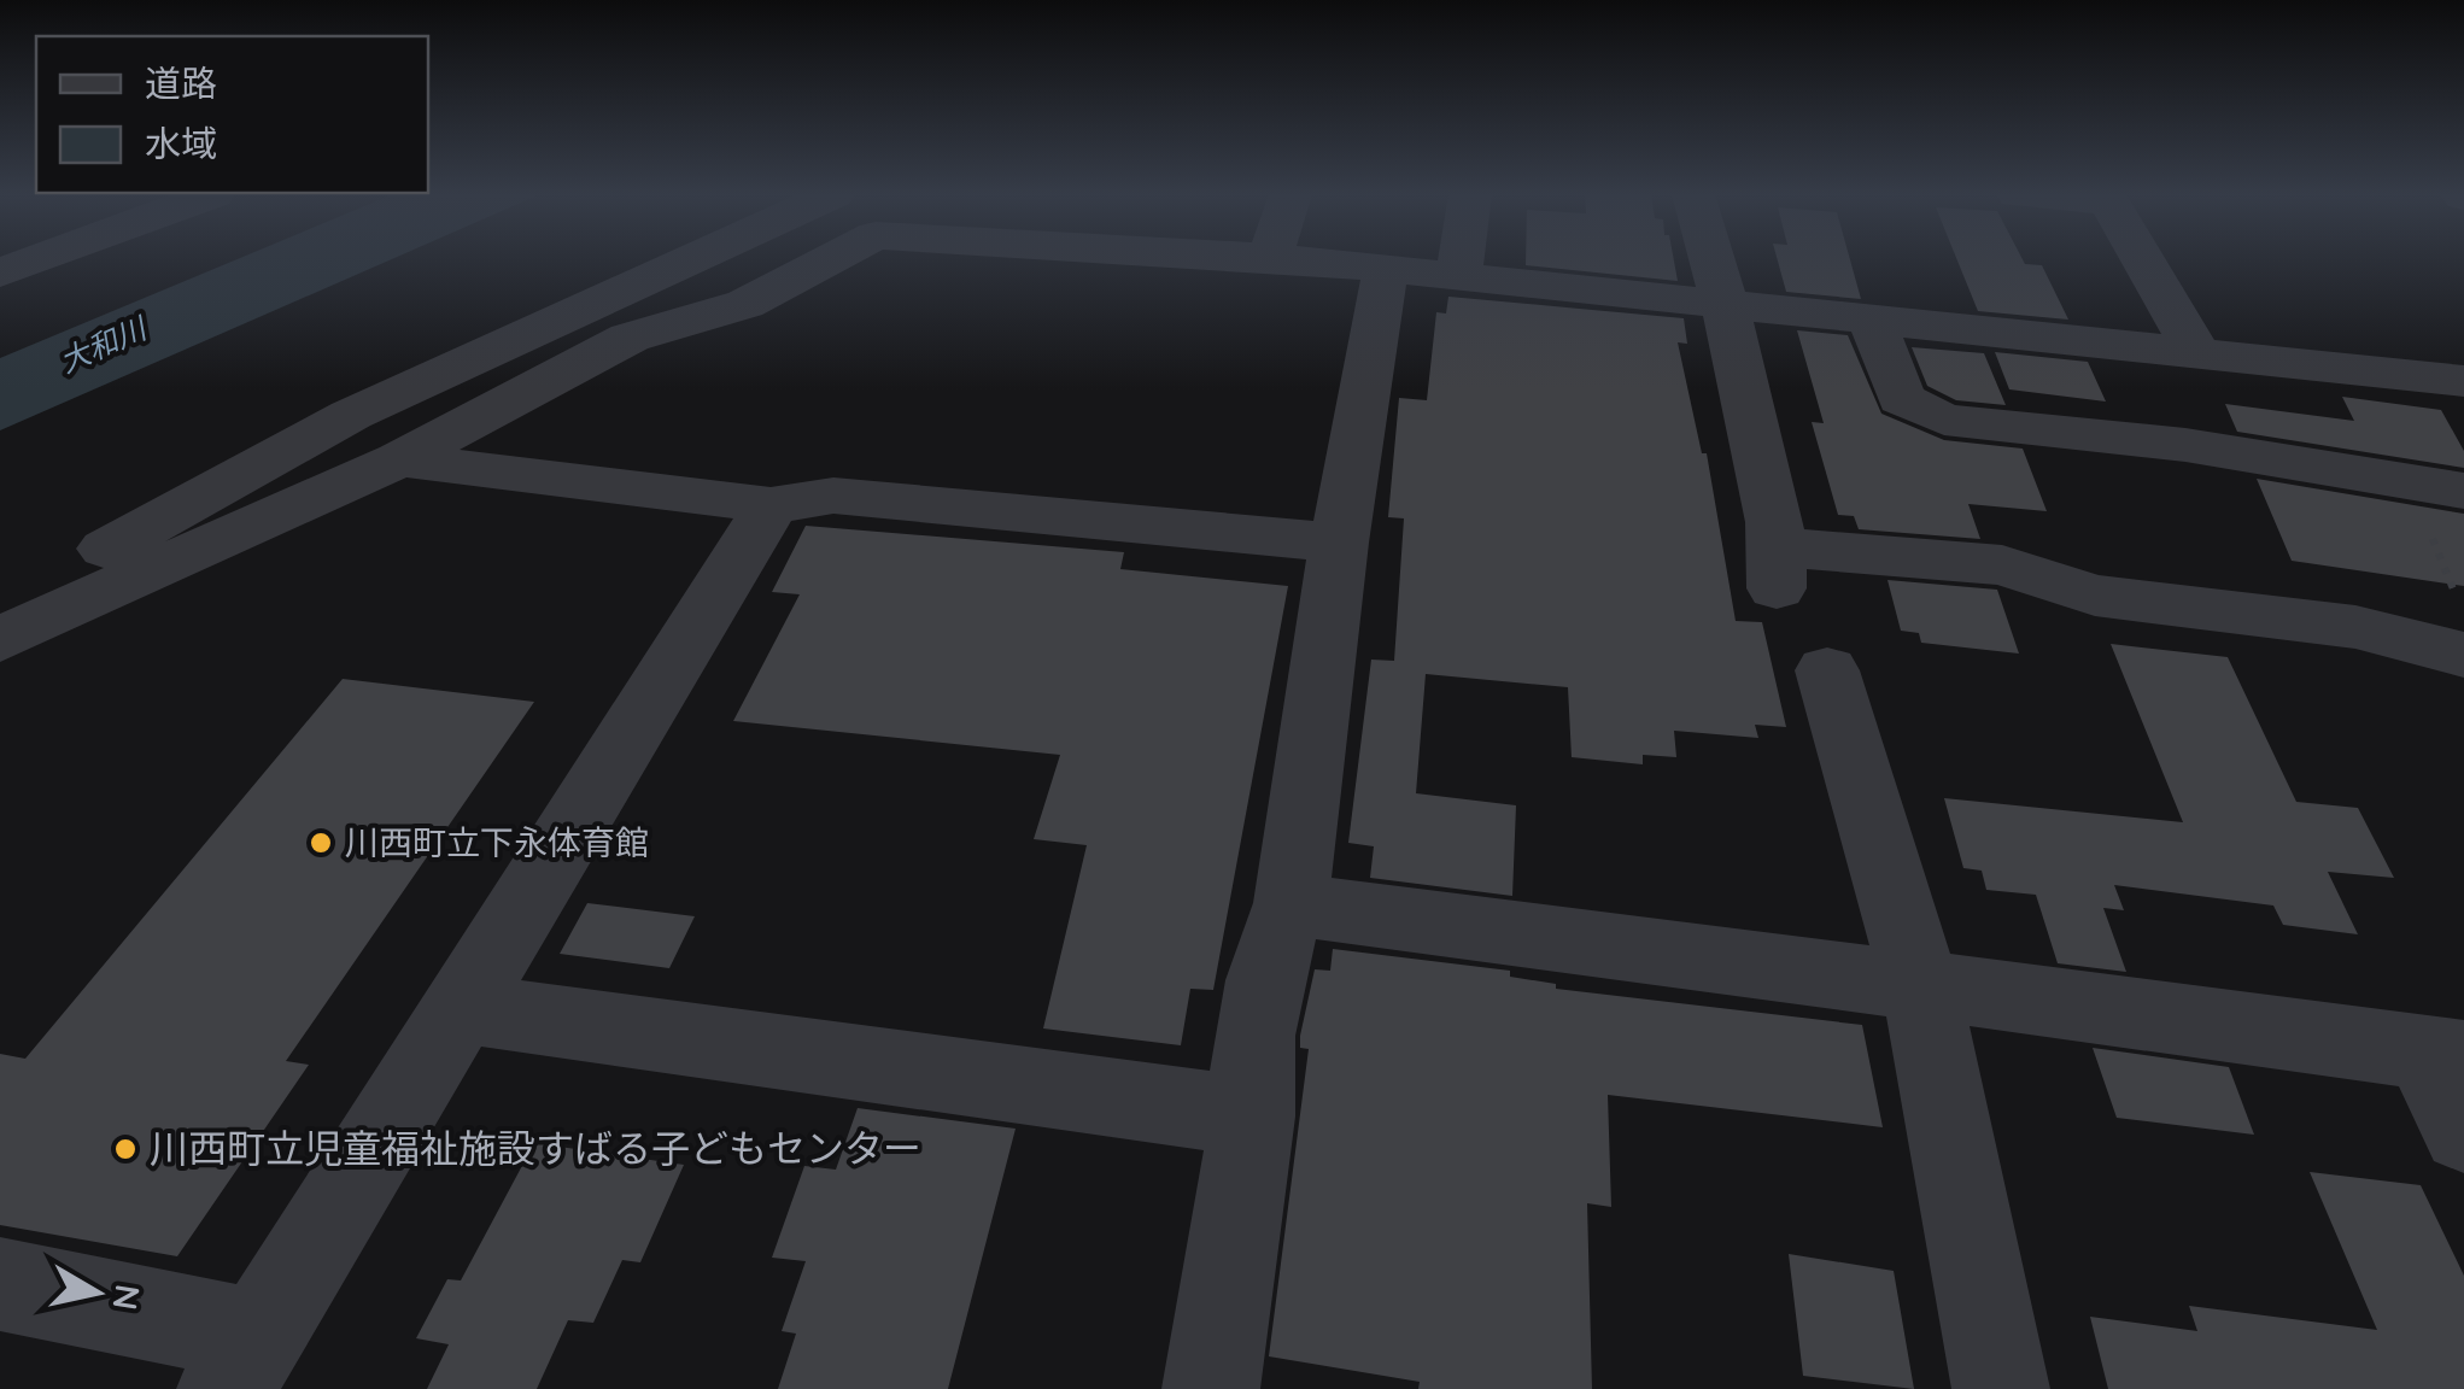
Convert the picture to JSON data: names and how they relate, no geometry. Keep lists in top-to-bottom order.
{
  "water": ["大和川"],
  "places": ["川西町立下永体育館", "川西町立児童福祉施設すばる子どもセンター"],
  "legend": ["道路", "水域"],
  "north": "right"
}
